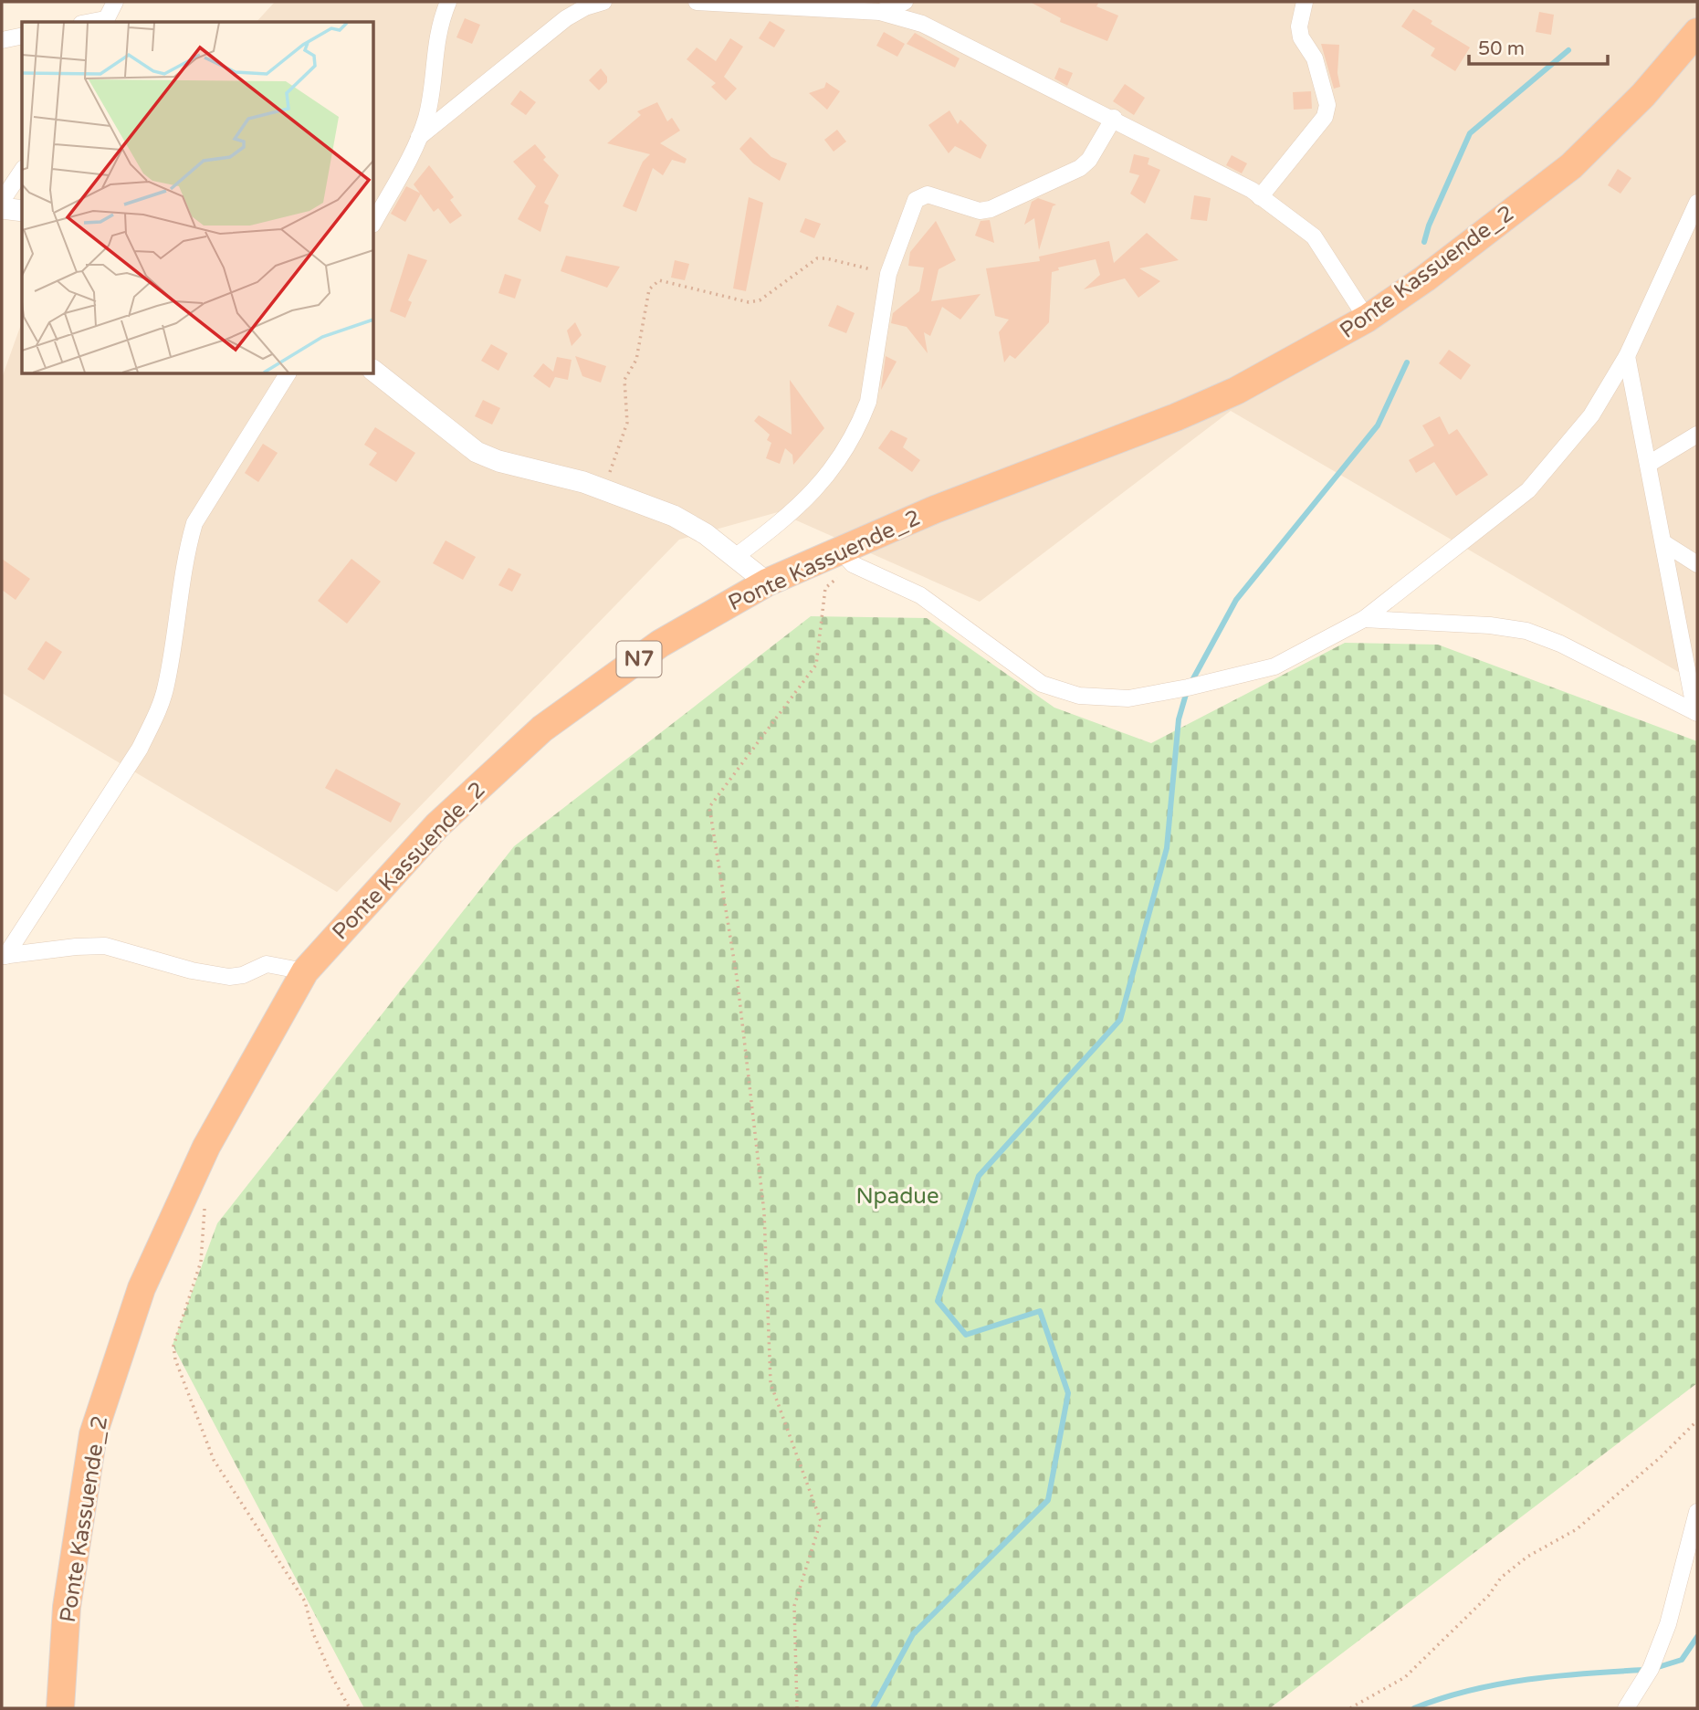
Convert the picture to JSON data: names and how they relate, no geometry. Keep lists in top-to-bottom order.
{
  "streets": {
    "highway": ["Ponte Kassuende_2", "N7"]
  },
  "parks": ["Npadue"],
  "scale_bar": "50 m"
}
